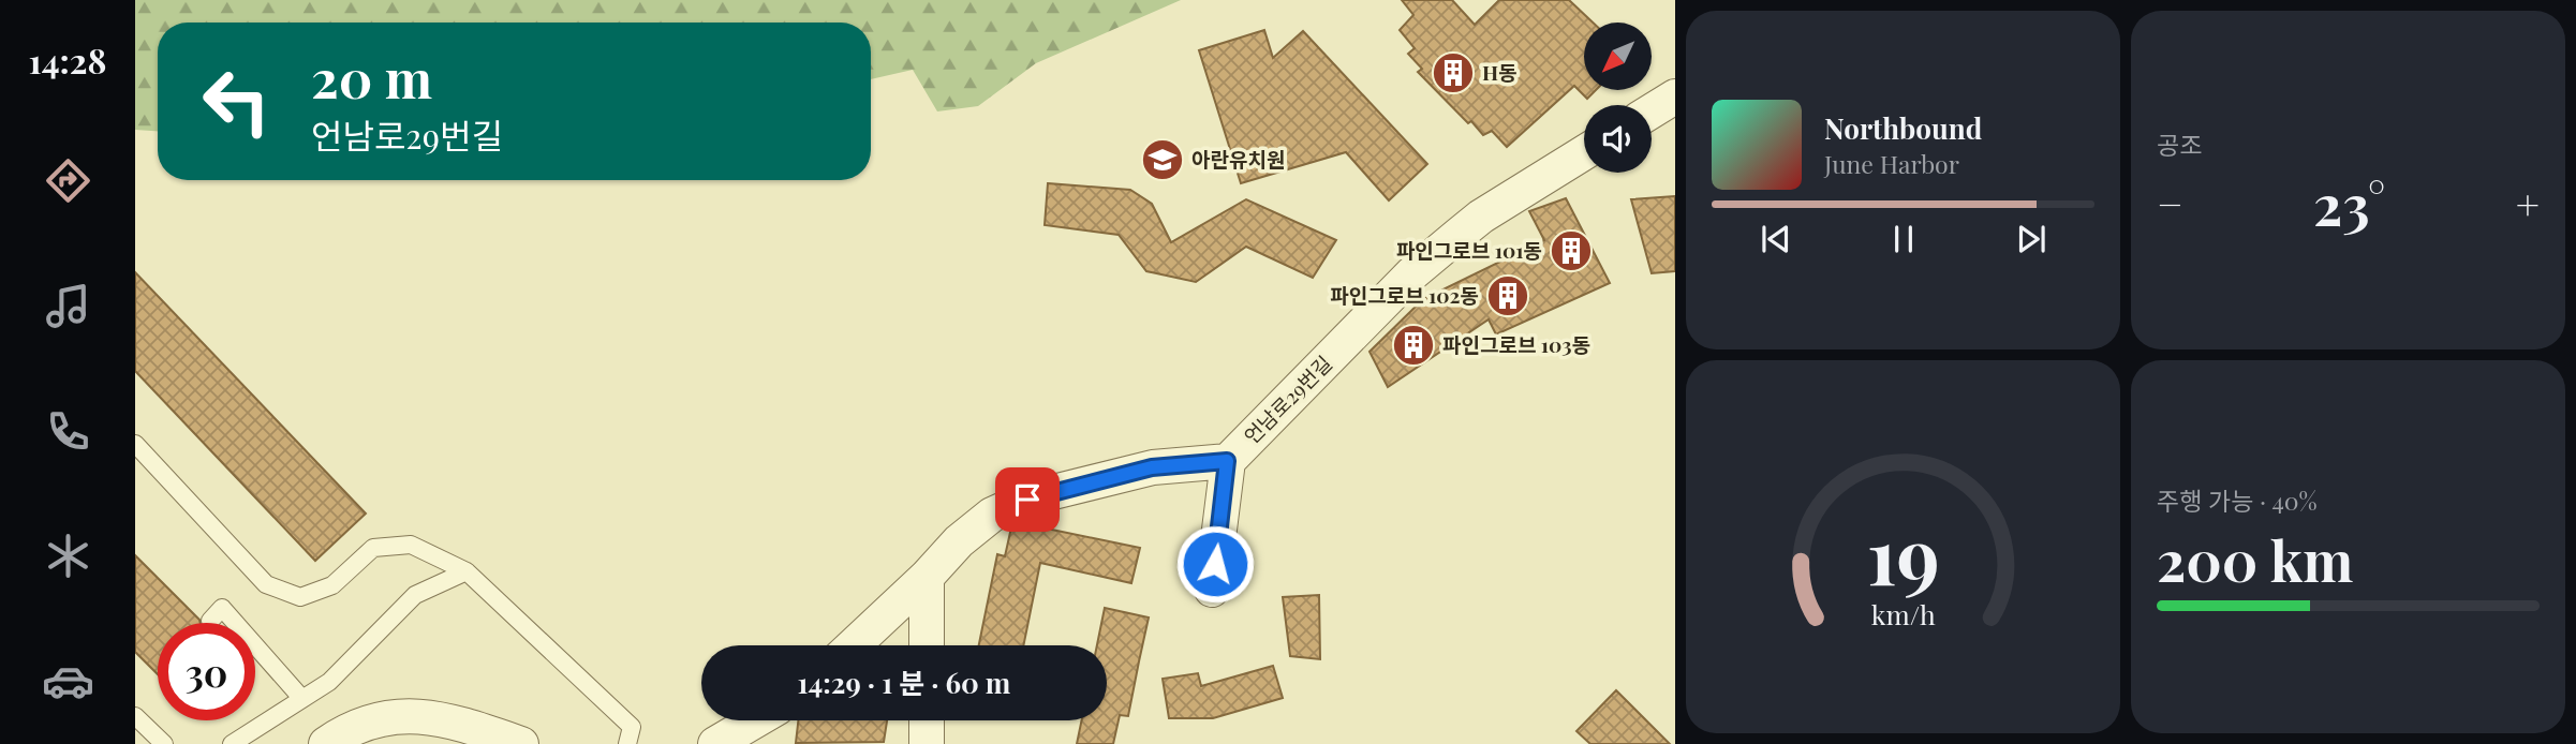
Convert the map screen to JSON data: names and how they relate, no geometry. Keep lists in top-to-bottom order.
{
  "streets": {
    "street": ["언남로29번길"]
  },
  "places": {
    "building": [
      "H동",
      "파인그로브 101동",
      "파인그로브 102동",
      "파인그로브 103동"
    ],
    "school or university": ["아란유치원"]
  },
  "north": "bottom left",
  "page": {
    "tabs": "14:28",
    "tile": [
      "공조",
      ["주행 가능 · 40%", "200 km"]
    ],
    "turn": ["20 m", "언남로29번길"],
    "song": ["Northbound", "June Harbor"],
    "heat": ["−", "23°", "+"],
    "limit": "30",
    "trip": "14:29 · 1 분 · 60 m",
    "gauge": ["19", "km/h"]
  }
}
